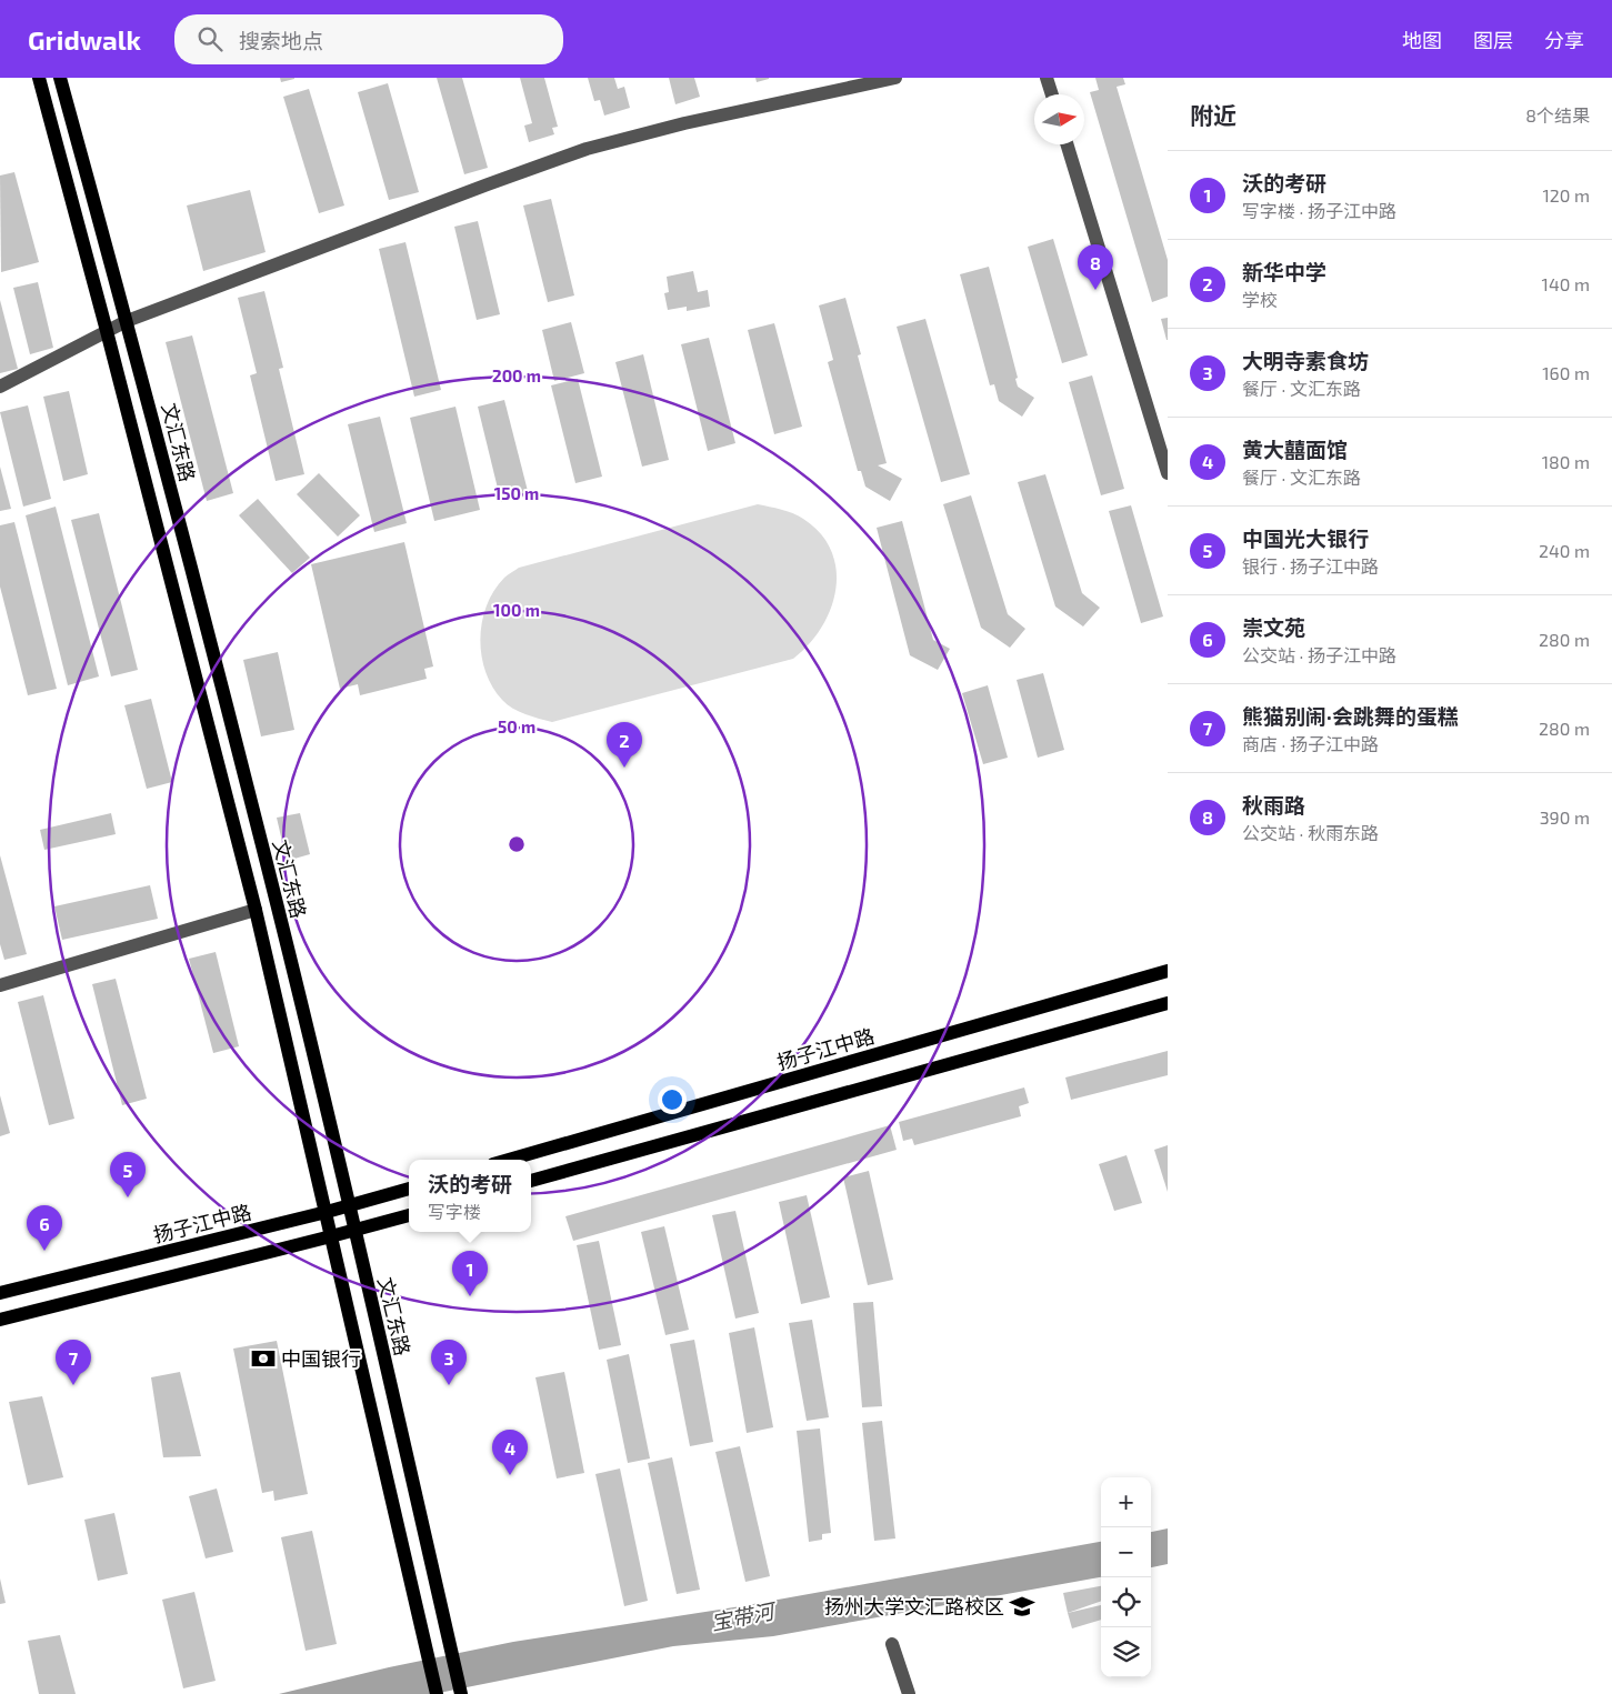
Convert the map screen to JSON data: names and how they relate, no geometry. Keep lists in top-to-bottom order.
{
  "streets": {
    "main road": ["文汇东路", "扬子江中路"]
  },
  "crossings": [
    ["文汇东路", "扬子江中路"]
  ],
  "water": ["宝带河"],
  "places": {
    "bank": ["中国银行"],
    "school or university": ["扬州大学文汇路校区"]
  },
  "north": "right",
  "page": {
    "header": "Gridwalk",
    "search": "搜索地点",
    "nav": ["地图", "图层", "分享"],
    "heading": ["附近", "8个结果"],
    "list": [
      {
        "mark": "1",
        "name": "沃的考研",
        "note": "写字楼 · 扬子江中路",
        "value": "120 m"
      },
      {
        "mark": "2",
        "name": "新华中学",
        "note": "学校",
        "value": "140 m"
      },
      {
        "mark": "3",
        "name": "大明寺素食坊",
        "note": "餐厅 · 文汇东路",
        "value": "160 m"
      },
      {
        "mark": "4",
        "name": "黄大囍面馆",
        "note": "餐厅 · 文汇东路",
        "value": "180 m"
      },
      {
        "mark": "5",
        "name": "中国光大银行",
        "note": "银行 · 扬子江中路",
        "value": "240 m"
      },
      {
        "mark": "6",
        "name": "崇文苑",
        "note": "公交站 · 扬子江中路",
        "value": "280 m"
      },
      {
        "mark": "7",
        "name": "熊猫别闹·会跳舞的蛋糕",
        "note": "商店 · 扬子江中路",
        "value": "280 m"
      },
      {
        "mark": "8",
        "name": "秋雨路",
        "note": "公交站 · 秋雨东路",
        "value": "390 m"
      }
    ],
    "pins": [
      "8",
      "2",
      "5",
      "6",
      "1",
      "3",
      "7",
      "4"
    ],
    "popup": ["沃的考研", "写字楼"],
    "map_buttons": ["+", "−"]
  },
  "rings": [
    "200 m",
    "150 m",
    "100 m",
    "50 m"
  ]
}
